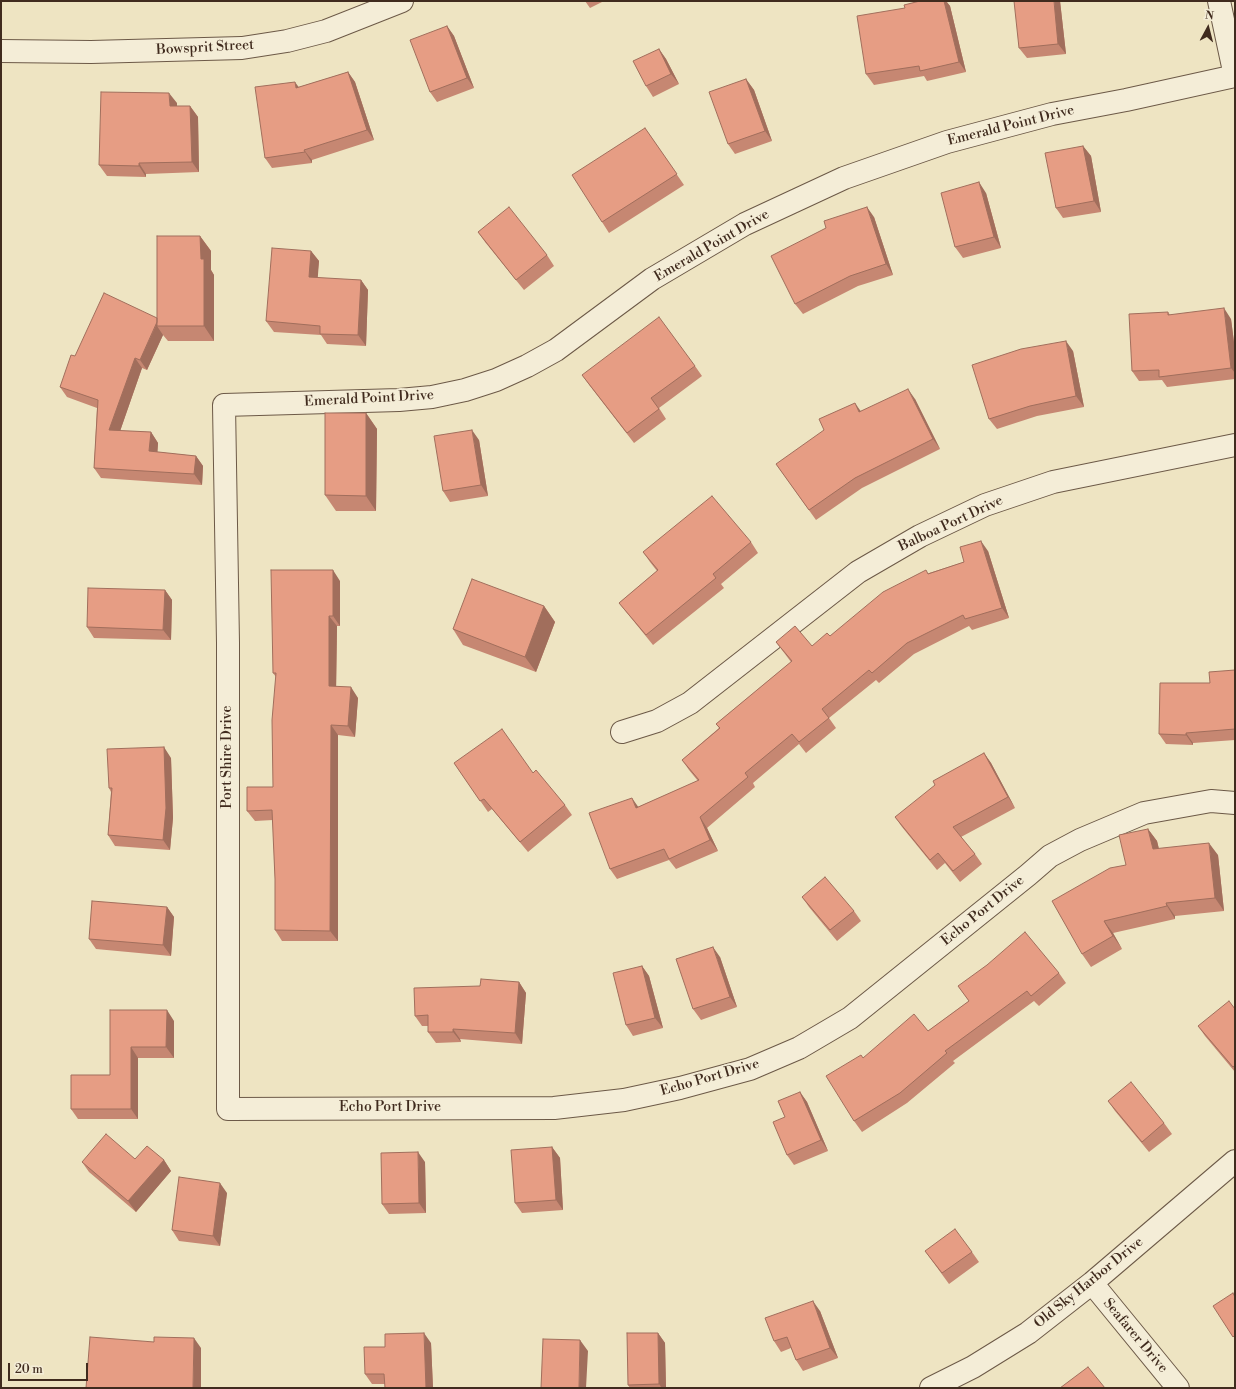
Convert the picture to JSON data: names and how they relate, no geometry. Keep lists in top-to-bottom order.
{
  "streets": {
    "street": [
      "Bowsprit Street",
      "Emerald Point Drive",
      "Balboa Port Drive",
      "Port Shire Drive",
      "Echo Port Drive",
      "Old Sky Harbor Drive",
      "Seafarer Drive"
    ]
  },
  "crossings": [
    ["Emerald Point Drive", "Port Shire Drive"],
    ["Port Shire Drive", "Echo Port Drive"],
    ["Old Sky Harbor Drive", "Seafarer Drive"]
  ],
  "scale_bar": "20 m",
  "north": "top"
}
